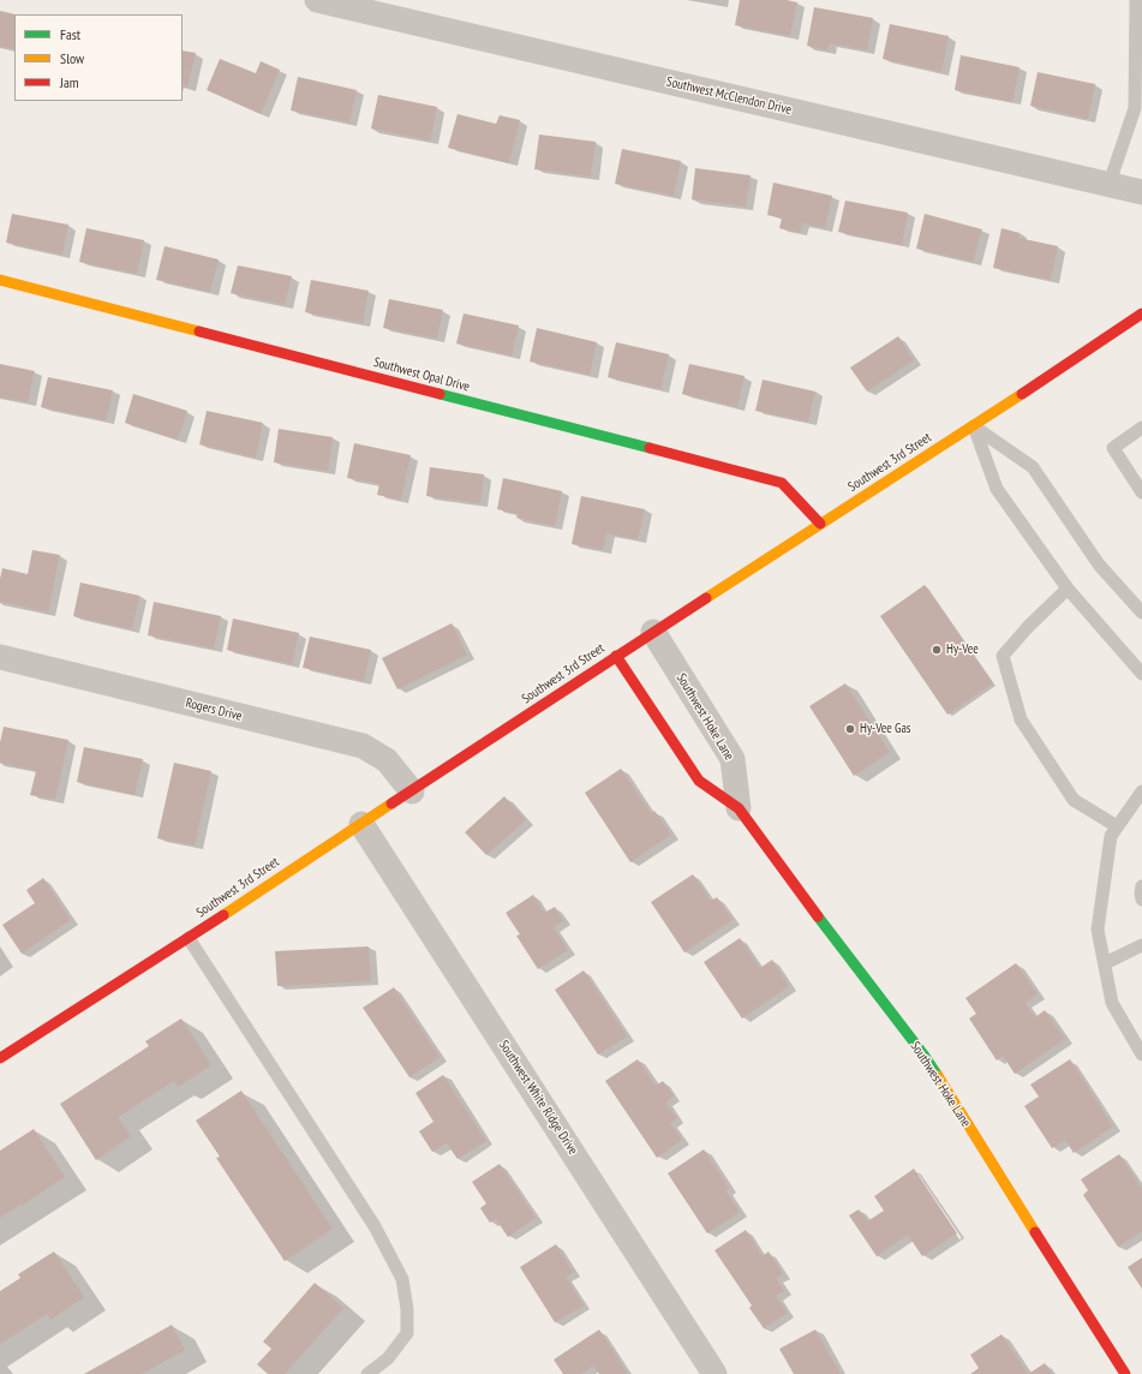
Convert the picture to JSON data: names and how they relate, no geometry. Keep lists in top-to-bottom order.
{
  "streets": {
    "street": [
      "Southwest McClendon Drive",
      "Southwest Opal Drive",
      "Southwest 3rd Street",
      "Rogers Drive",
      "Southwest Hoke Lane",
      "Southwest White Ridge Drive"
    ]
  },
  "crossings": [
    ["Southwest Opal Drive", "Southwest 3rd Street"],
    ["Southwest 3rd Street", "Rogers Drive"],
    ["Southwest 3rd Street", "Southwest Hoke Lane"],
    ["Southwest 3rd Street", "Southwest White Ridge Drive"]
  ],
  "places": ["Hy-Vee", "Hy-Vee Gas"],
  "legend": ["Fast", "Slow", "Jam"]
}
